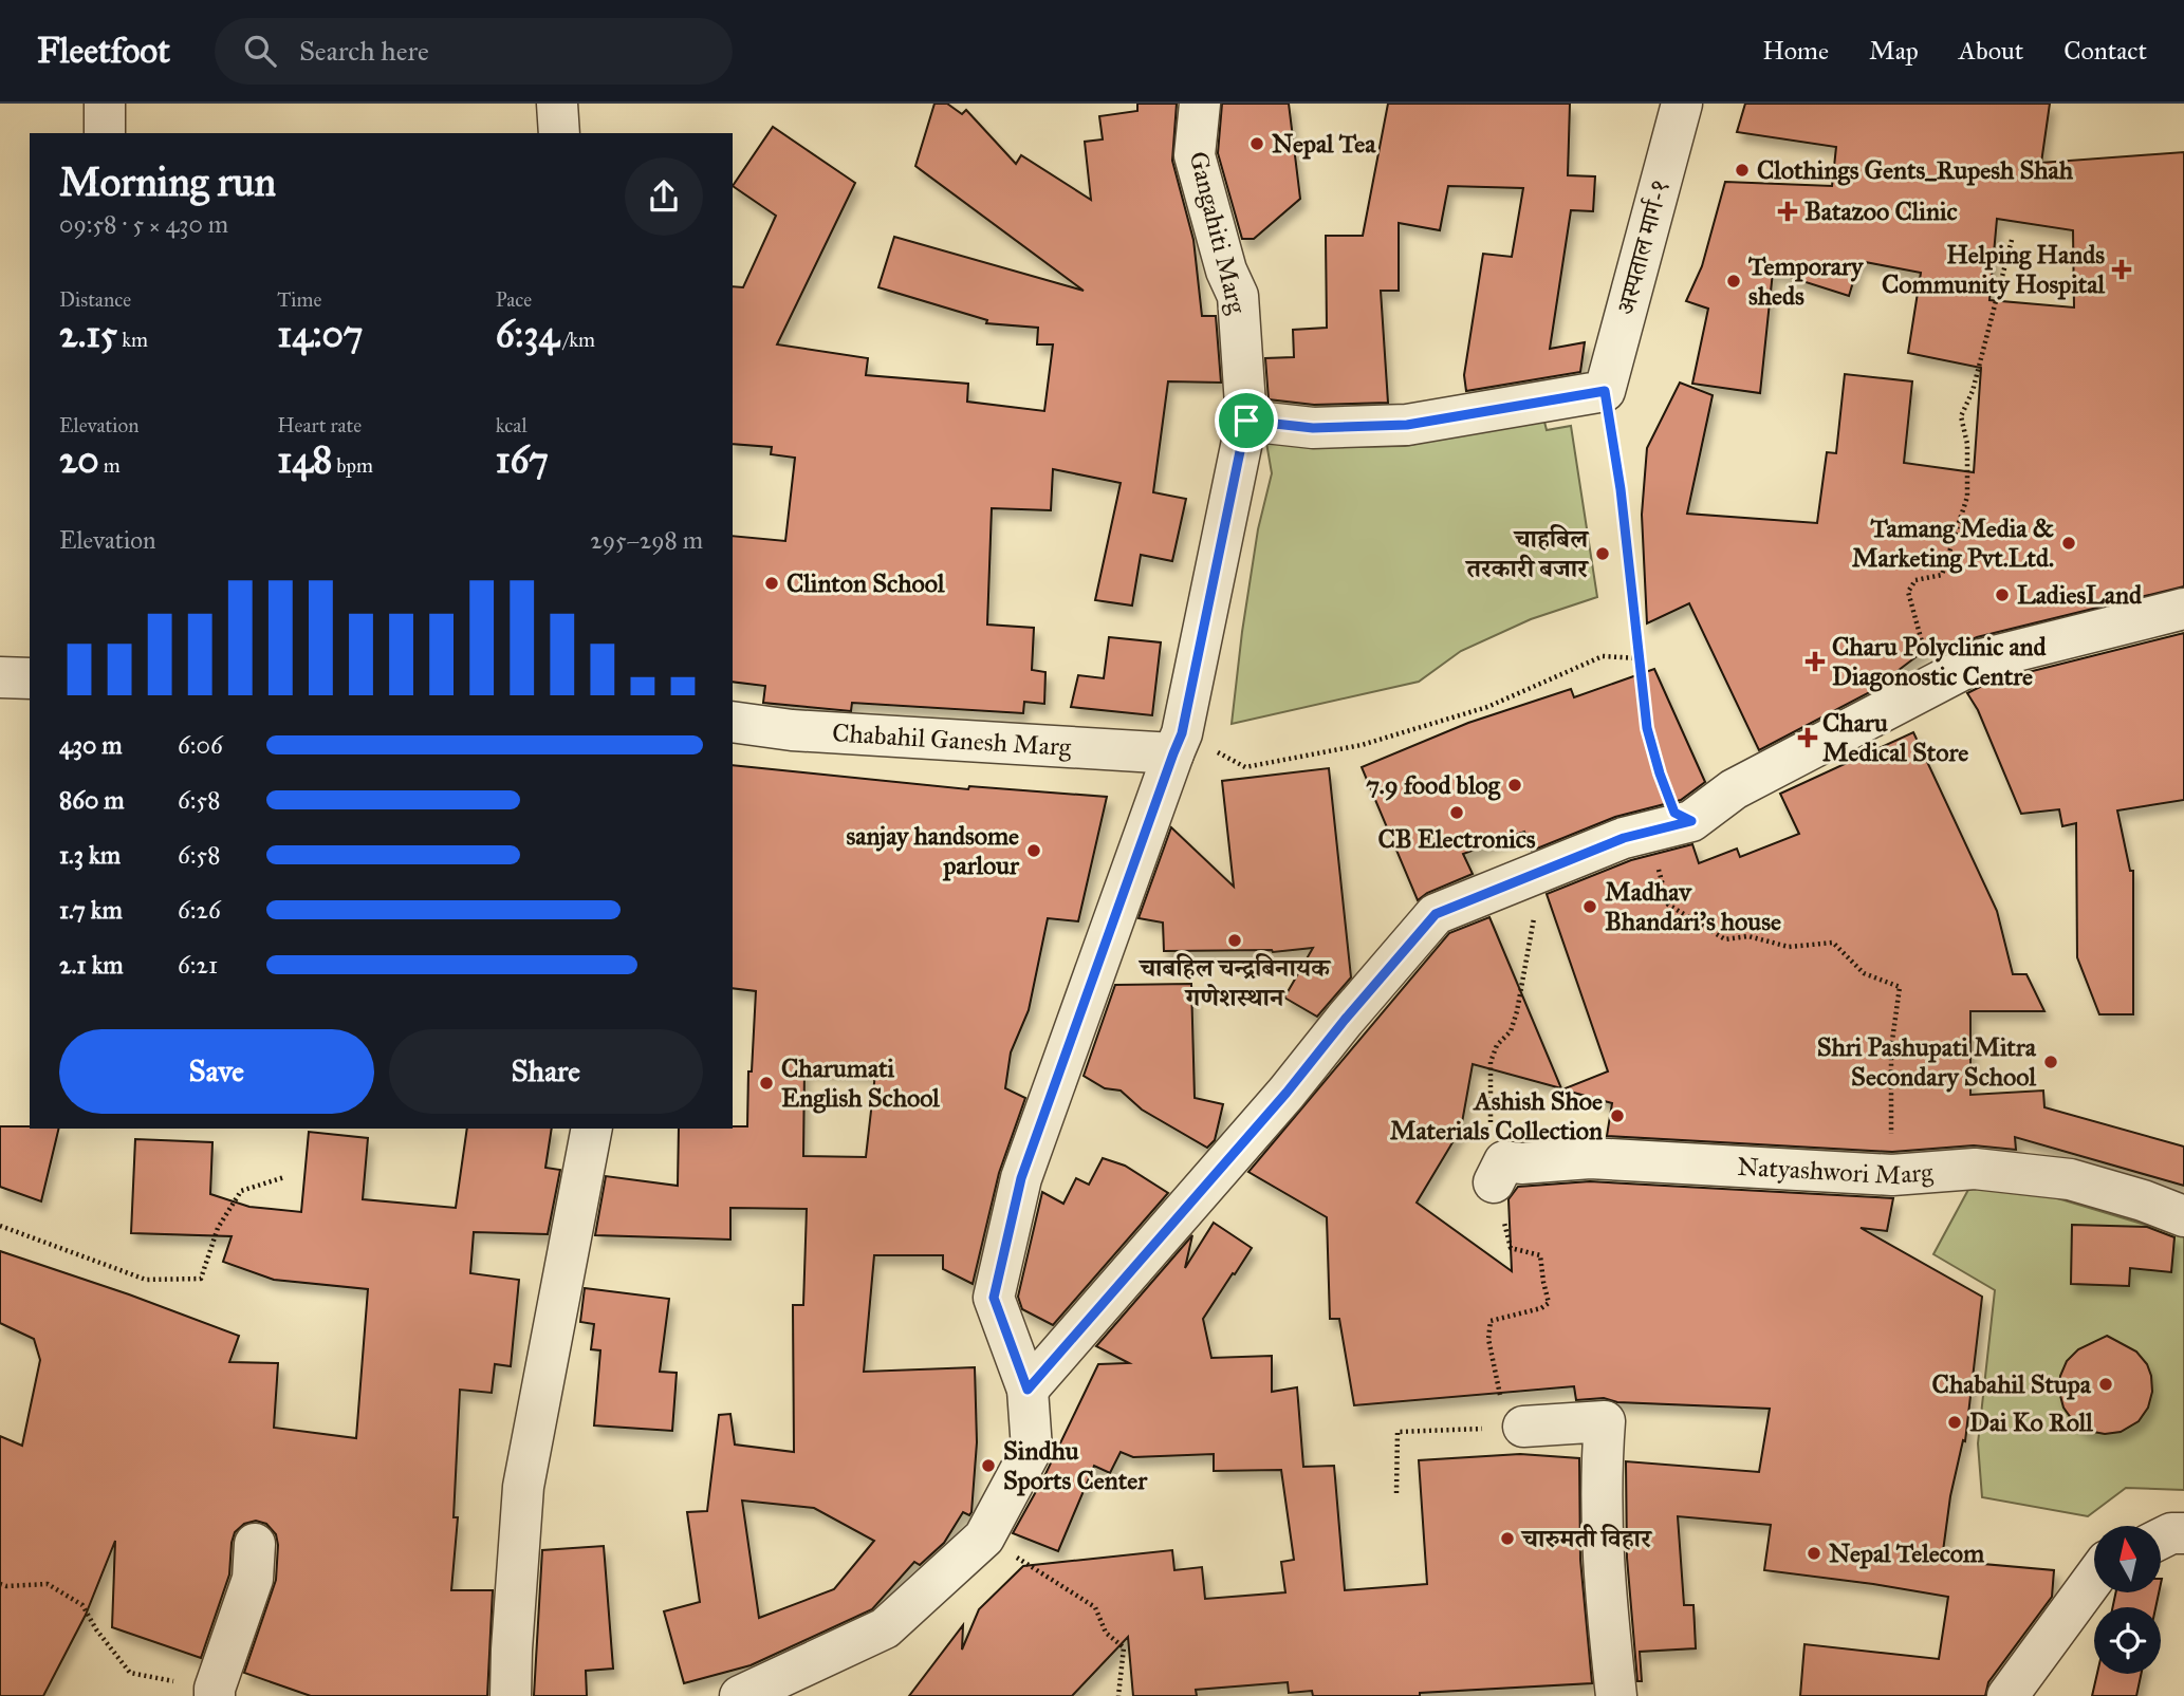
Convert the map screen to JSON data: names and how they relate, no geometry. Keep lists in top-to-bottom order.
{
  "streets": {
    "street": [
      "Gangahiti Marg",
      "अस्पताल मार्ग-१",
      "Chabahil Ganesh Marg",
      "Natyashwori Marg"
    ]
  },
  "crossings": [
    ["Gangahiti Marg", "Chabahil Ganesh Marg"]
  ],
  "places": {
    "other": [
      "Nepal Tea",
      "Clothings Gents_Rupesh Shah",
      "Temporary sheds",
      "Tamang Media & Marketing Pvt.Ltd.",
      "चाहबिल तरकारी बजार",
      "Clinton School",
      "LadiesLand",
      "7.9 food blog",
      "CB Electronics",
      "sanjay handsome parlour",
      "Madhav Bhandari's house",
      "चाबहिल चन्द्रबिनायक गणेशस्थान",
      "Shri Pashupati Mitra Secondary School",
      "Charumati English School",
      "Ashish Shoe Materials Collection",
      "Chabahil Stupa",
      "Dai Ko Roll",
      "Sindhu Sports Center",
      "चारुमती विहार",
      "Nepal Telecom"
    ],
    "health": [
      "Batazoo Clinic",
      "Helping Hands Community Hospital",
      "Charu Polyclinic and Diagonostic Centre",
      "Charu Medical Store"
    ]
  },
  "north": "top",
  "page": {
    "header": "Fleetfoot",
    "search": "Search here",
    "nav": [
      "Home",
      "Map",
      "About",
      "Contact"
    ],
    "heading": ["Morning run", "09:58 · 5 × 430 m"],
    "stats": [
      ["Distance", "2.15 km"],
      ["Time", "14:07"],
      ["Pace", "6:34 /km"],
      ["Elevation", "20 m"],
      ["Heart rate", "148 bpm"],
      ["kcal", "167"]
    ],
    "chart": ["Elevation", "295–298 m"],
    "list": [
      {
        "name": "430 m",
        "note": "6:06"
      },
      {
        "name": "860 m",
        "note": "6:58"
      },
      {
        "name": "1.3 km",
        "note": "6:58"
      },
      {
        "name": "1.7 km",
        "note": "6:26"
      },
      {
        "name": "2.1 km",
        "note": "6:21"
      }
    ],
    "buttons": ["Save", "Share"]
  }
}
